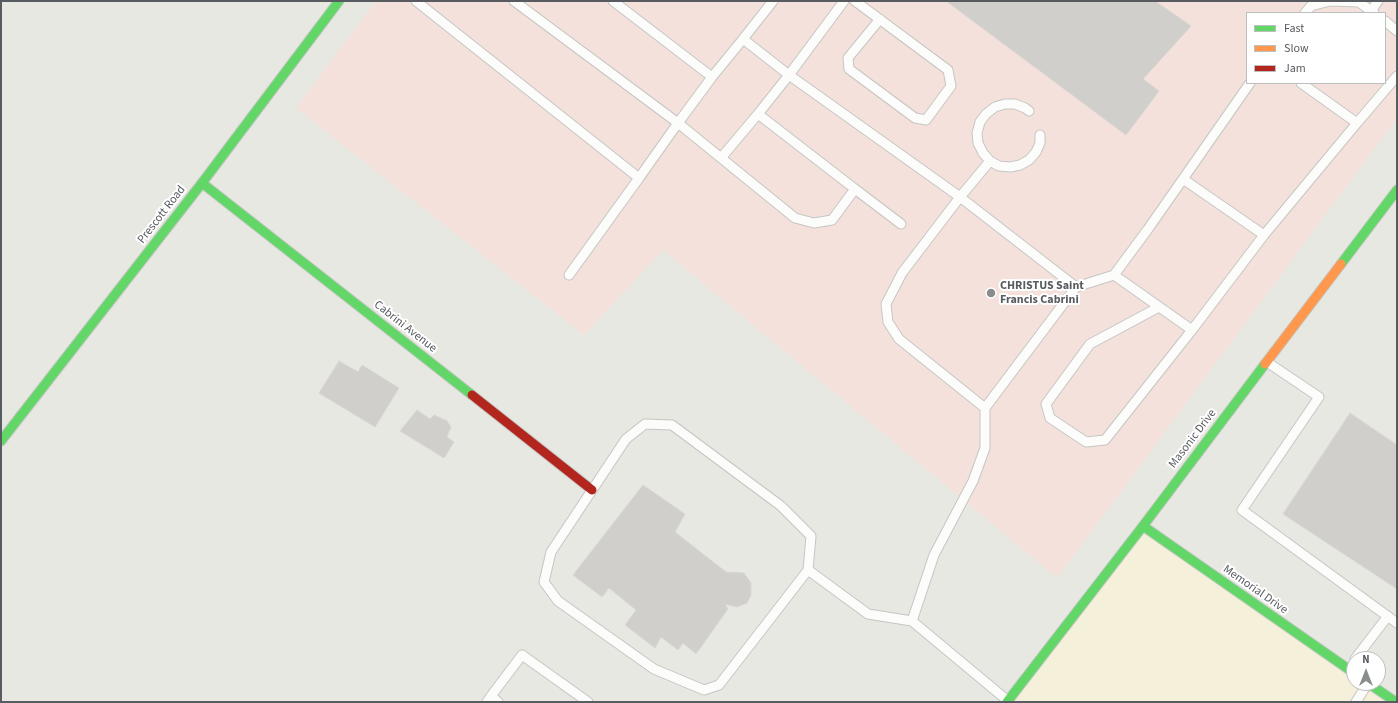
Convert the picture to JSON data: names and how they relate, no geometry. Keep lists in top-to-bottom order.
{
  "streets": {
    "street": [
      "Prescott Road",
      "Cabrini Avenue",
      "Masonic Drive",
      "Memorial Drive"
    ]
  },
  "crossings": [
    ["Prescott Road", "Cabrini Avenue"],
    ["Masonic Drive", "Memorial Drive"]
  ],
  "places": ["CHRISTUS Saint Francis Cabrini"],
  "legend": ["Fast", "Slow", "Jam"],
  "north": "top"
}
